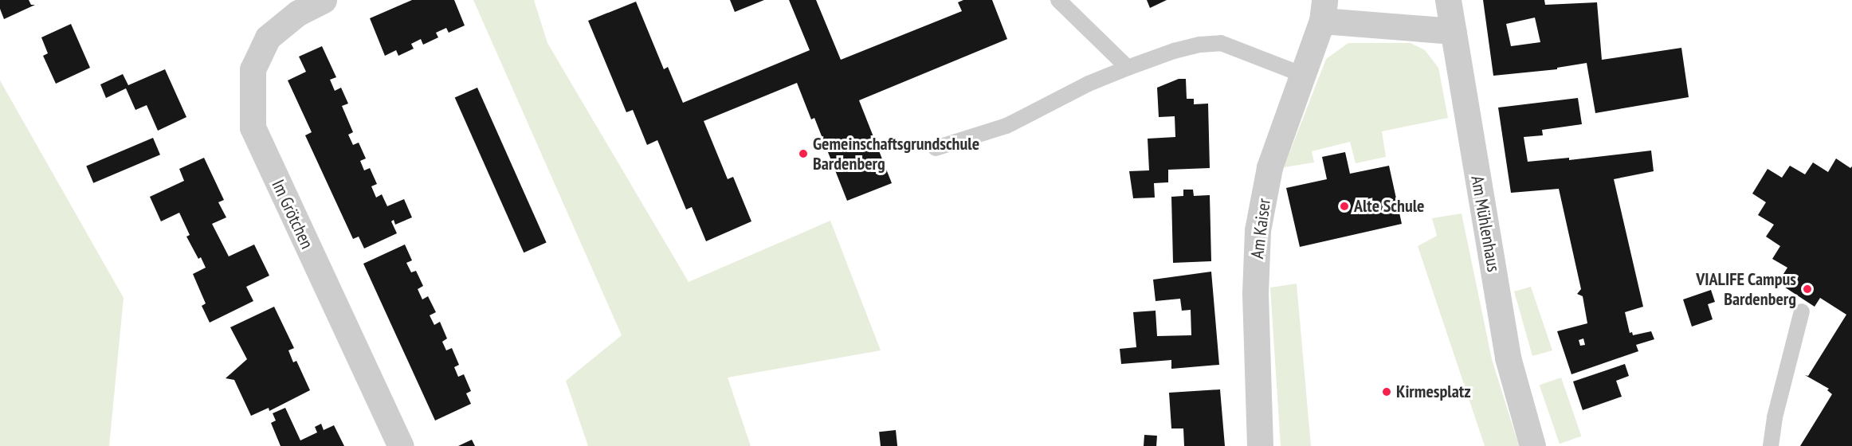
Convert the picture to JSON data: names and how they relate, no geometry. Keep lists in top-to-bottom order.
{
  "streets": {
    "street": ["Im Grötchen", "Am Mühlenhaus", "Am Kaiser"]
  },
  "places": [
    "Gemeinschaftsgrundschule Bardenberg",
    "Alte Schule",
    "VIALIFE Campus Bardenberg",
    "Kirmesplatz"
  ]
}
